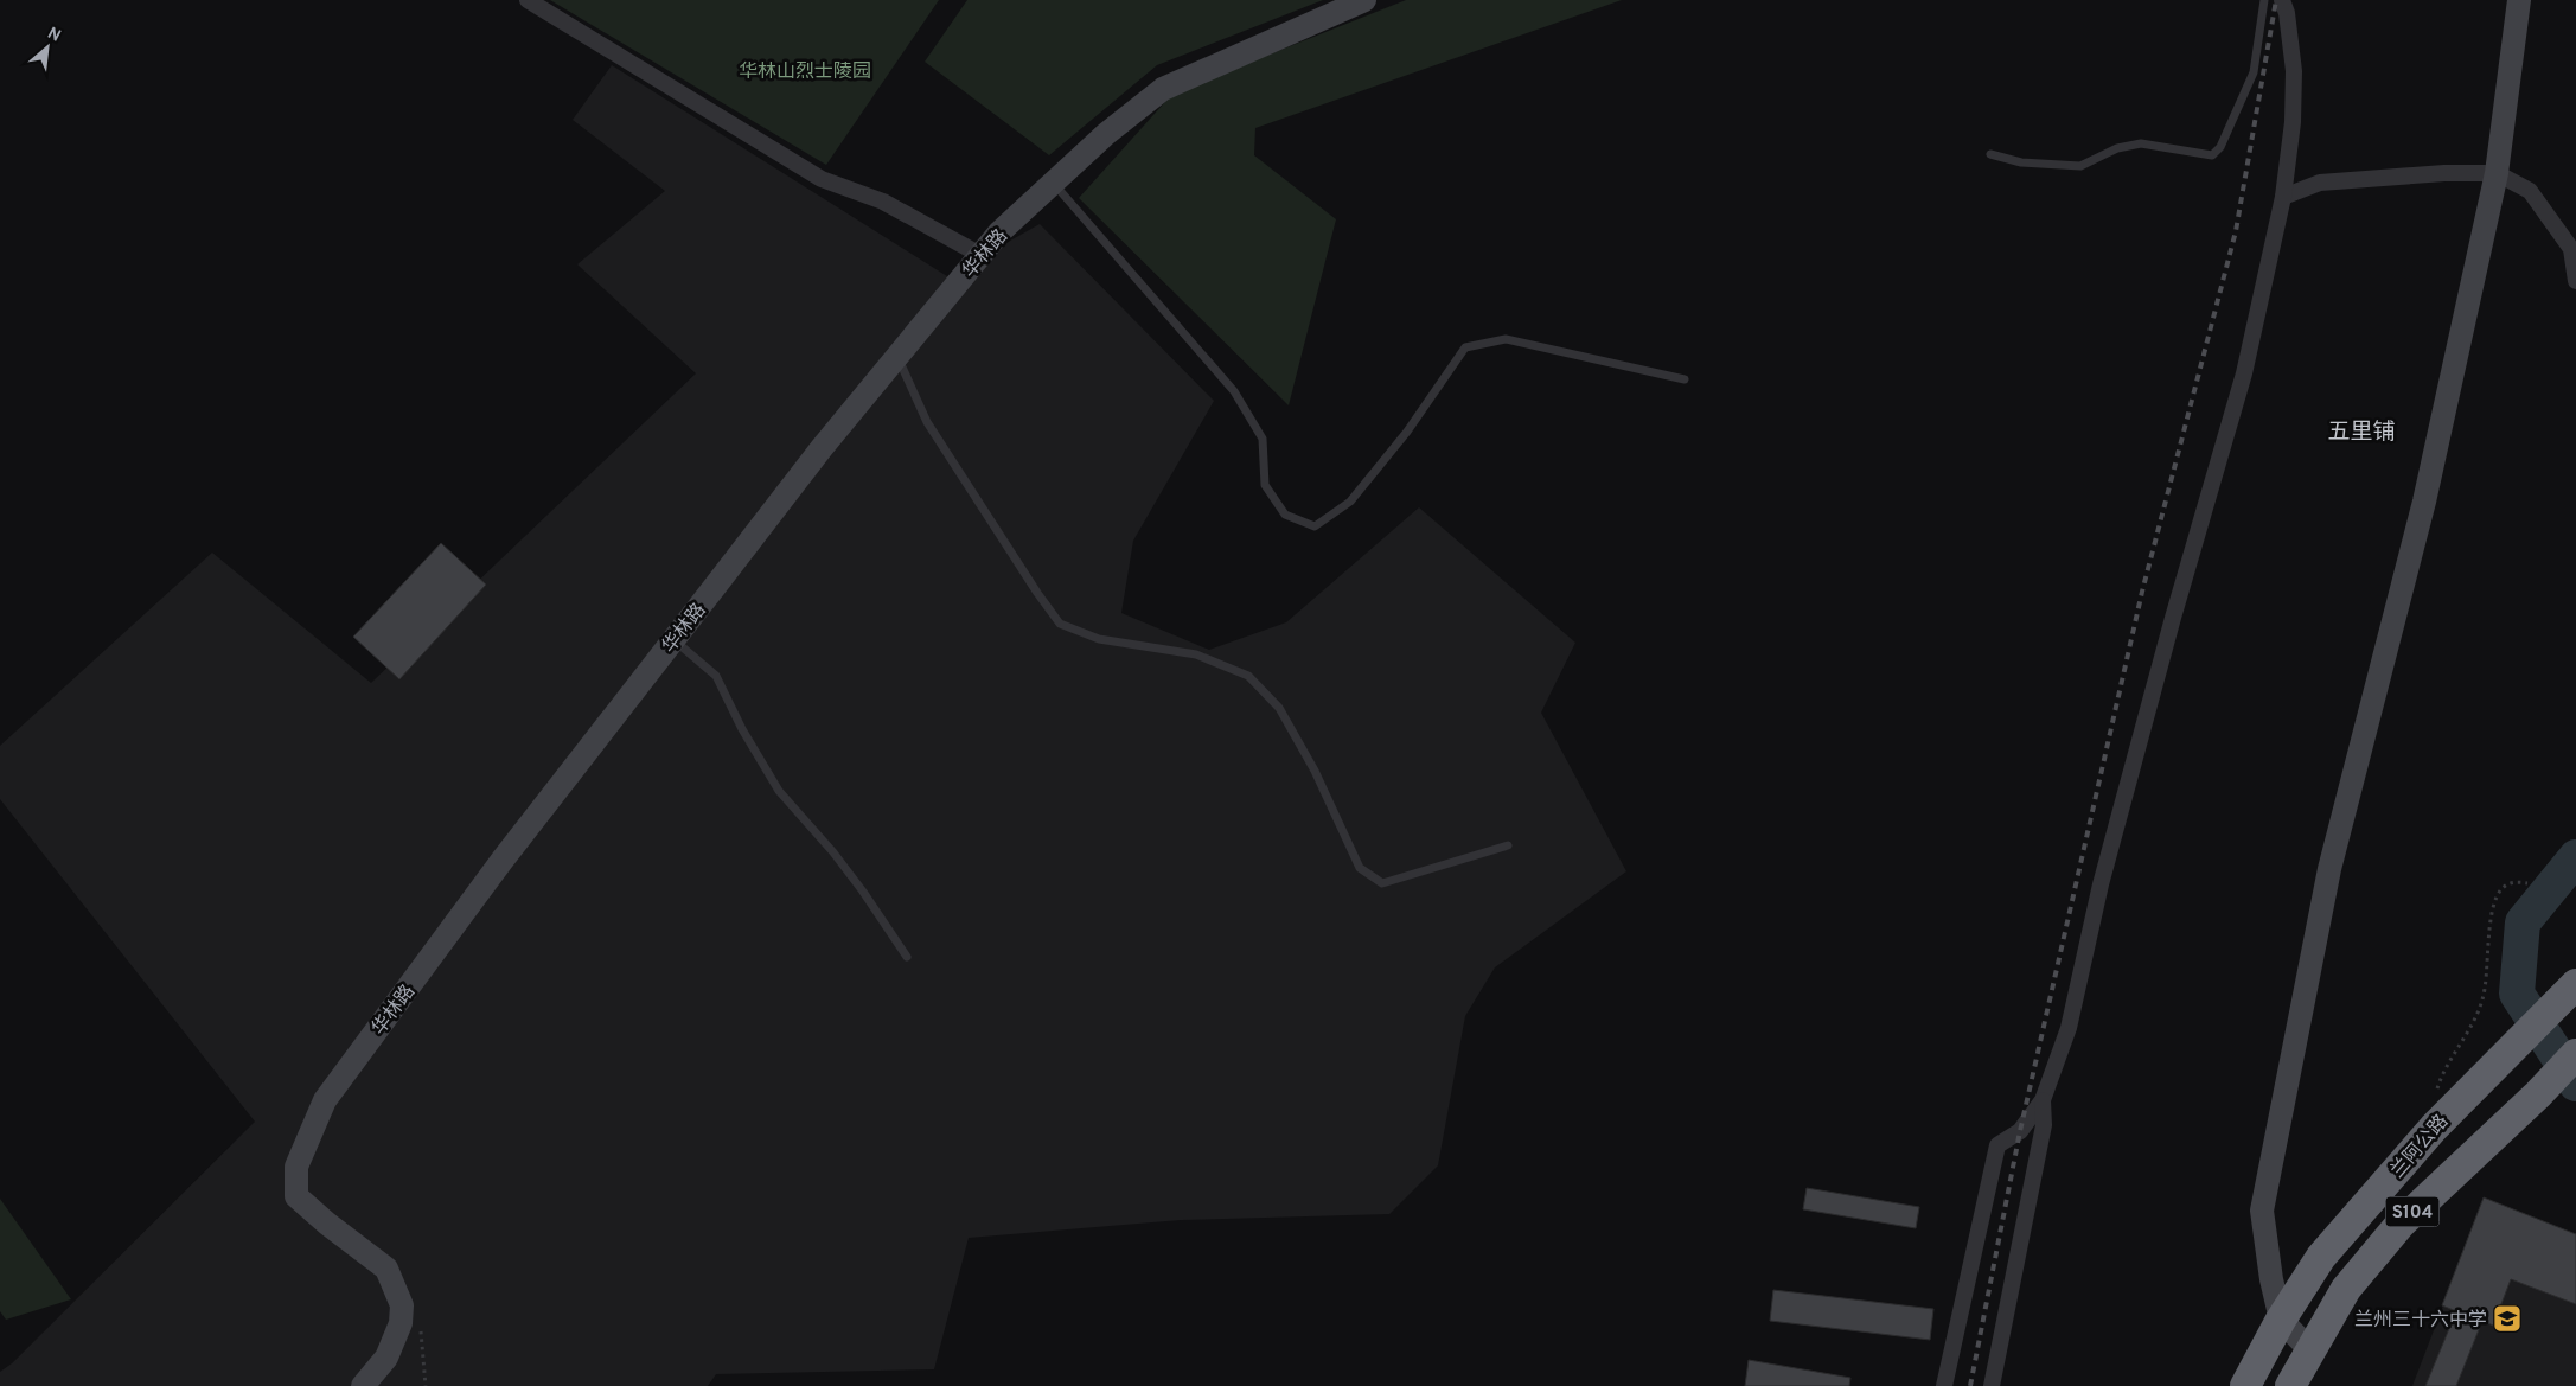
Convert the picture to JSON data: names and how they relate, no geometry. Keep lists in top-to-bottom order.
{
  "streets": {
    "highway": ["兰阿公路", "S104"],
    "street": ["华林路"]
  },
  "districts": ["五里铺"],
  "parks": ["华林山烈士陵园"],
  "places": {
    "school or university": ["兰州三十六中学"]
  },
  "north": "top right"
}
